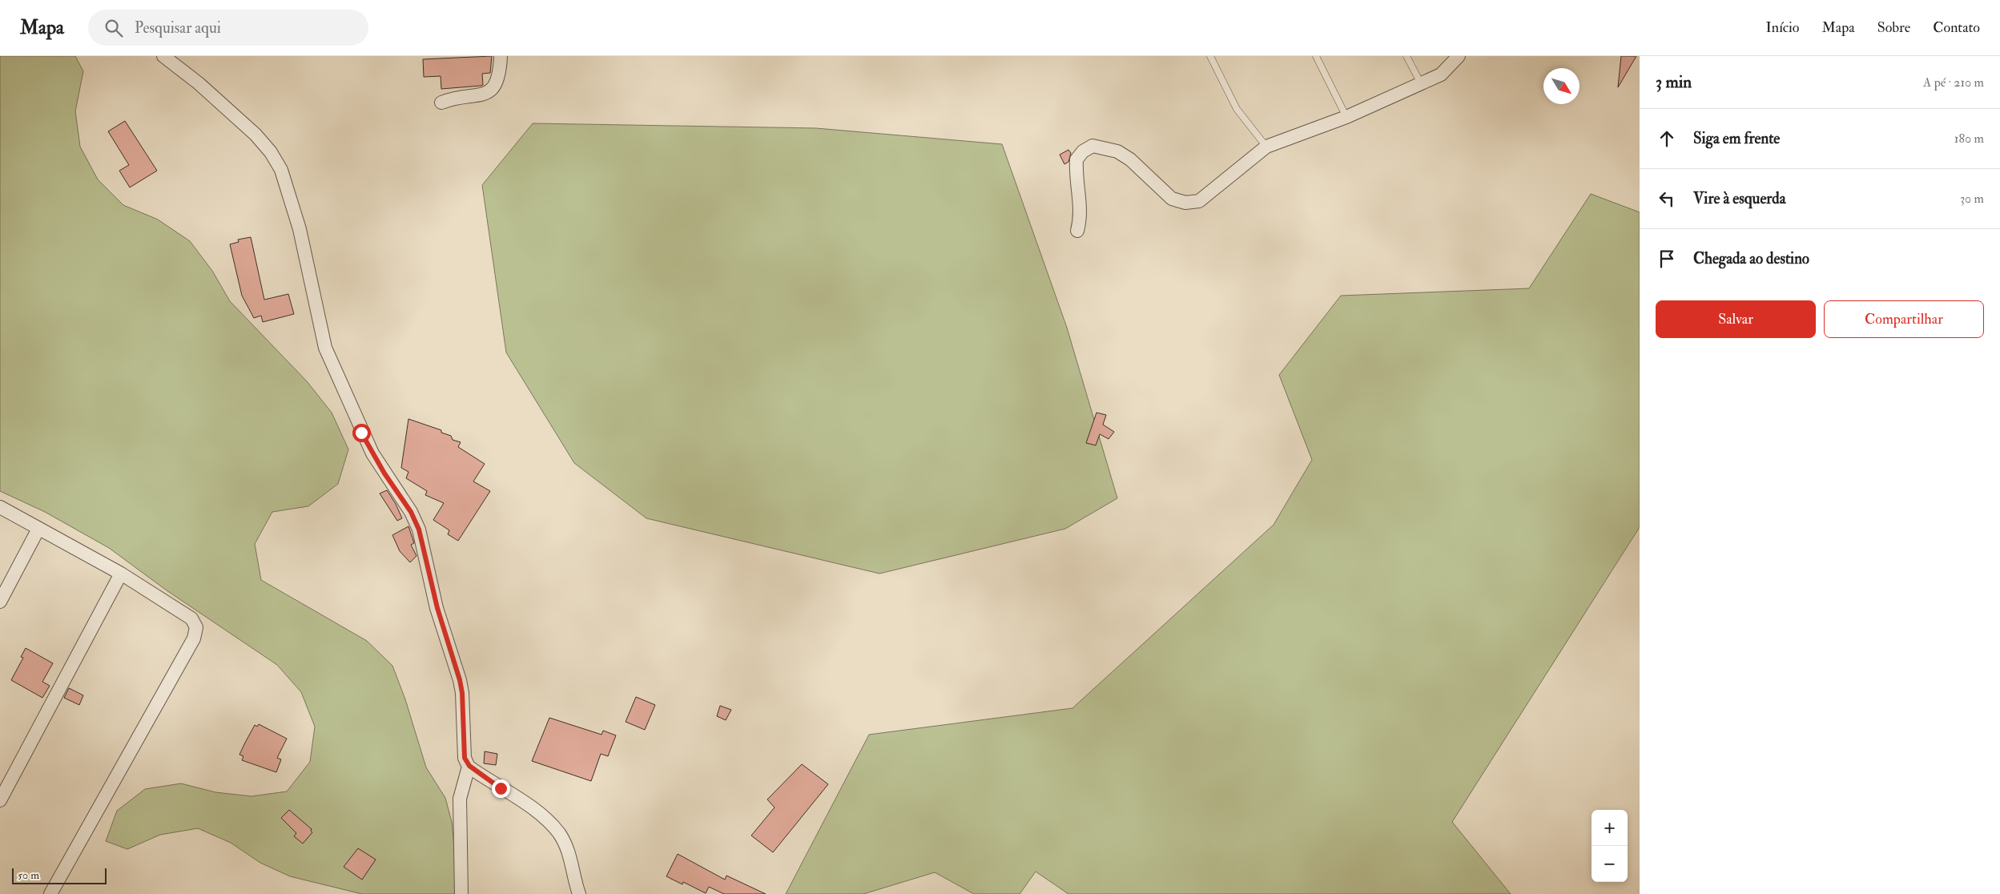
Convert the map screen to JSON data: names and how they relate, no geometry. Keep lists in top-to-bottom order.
{
  "scale_bar": "50 m",
  "north": "bottom right",
  "page": {
    "header": "Mapa",
    "search": "Pesquisar aqui",
    "nav": [
      "Início",
      "Mapa",
      "Sobre",
      "Contato"
    ],
    "heading": ["3 min", "A pé · 210 m"],
    "list": [
      ["Siga em frente", "180 m"],
      ["Vire à esquerda", "30 m"],
      "Chegada ao destino"
    ],
    "buttons": ["Salvar", "Compartilhar"],
    "map_buttons": ["+", "−"],
    "scale": "50 m"
  }
}
